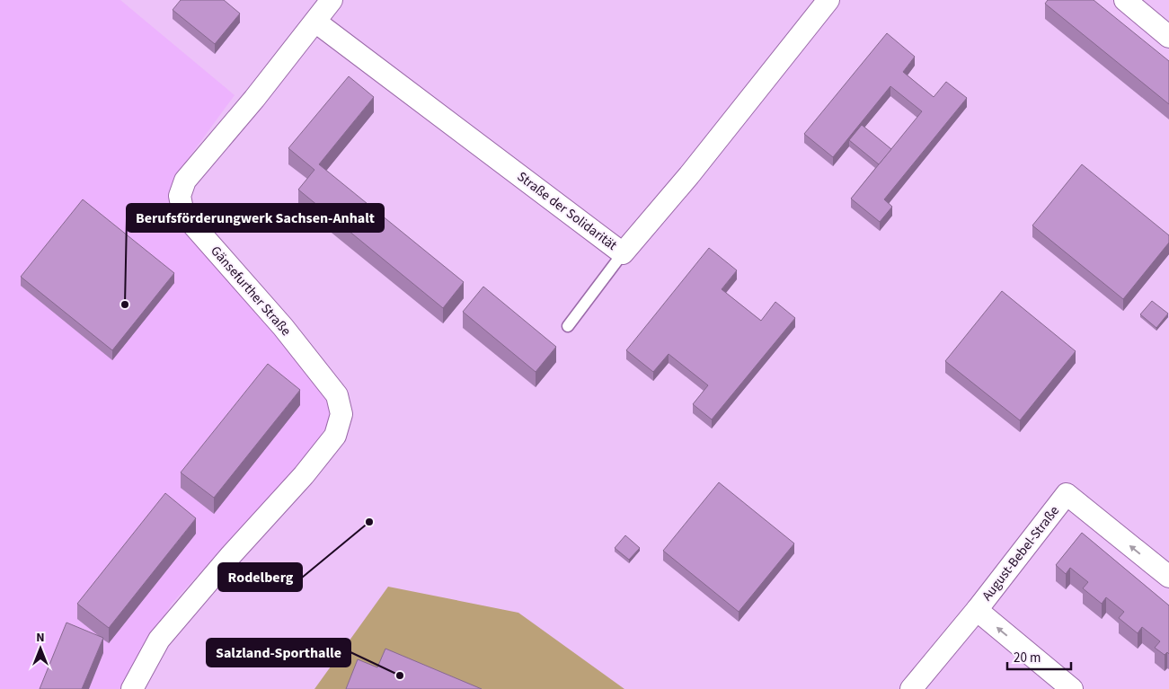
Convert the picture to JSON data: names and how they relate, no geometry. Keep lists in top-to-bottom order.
{
  "streets": {
    "street": ["Straße der Solidarität", "Gänsefurther Straße", "August-Bebel-Straße"]
  },
  "crossings": [
    ["Straße der Solidarität", "Gänsefurther Straße"]
  ],
  "places": ["Berufsförderungwerk Sachsen-Anhalt", "Rodelberg", "Salzland-Sporthalle"],
  "scale_bar": "20 m",
  "north": "top"
}
